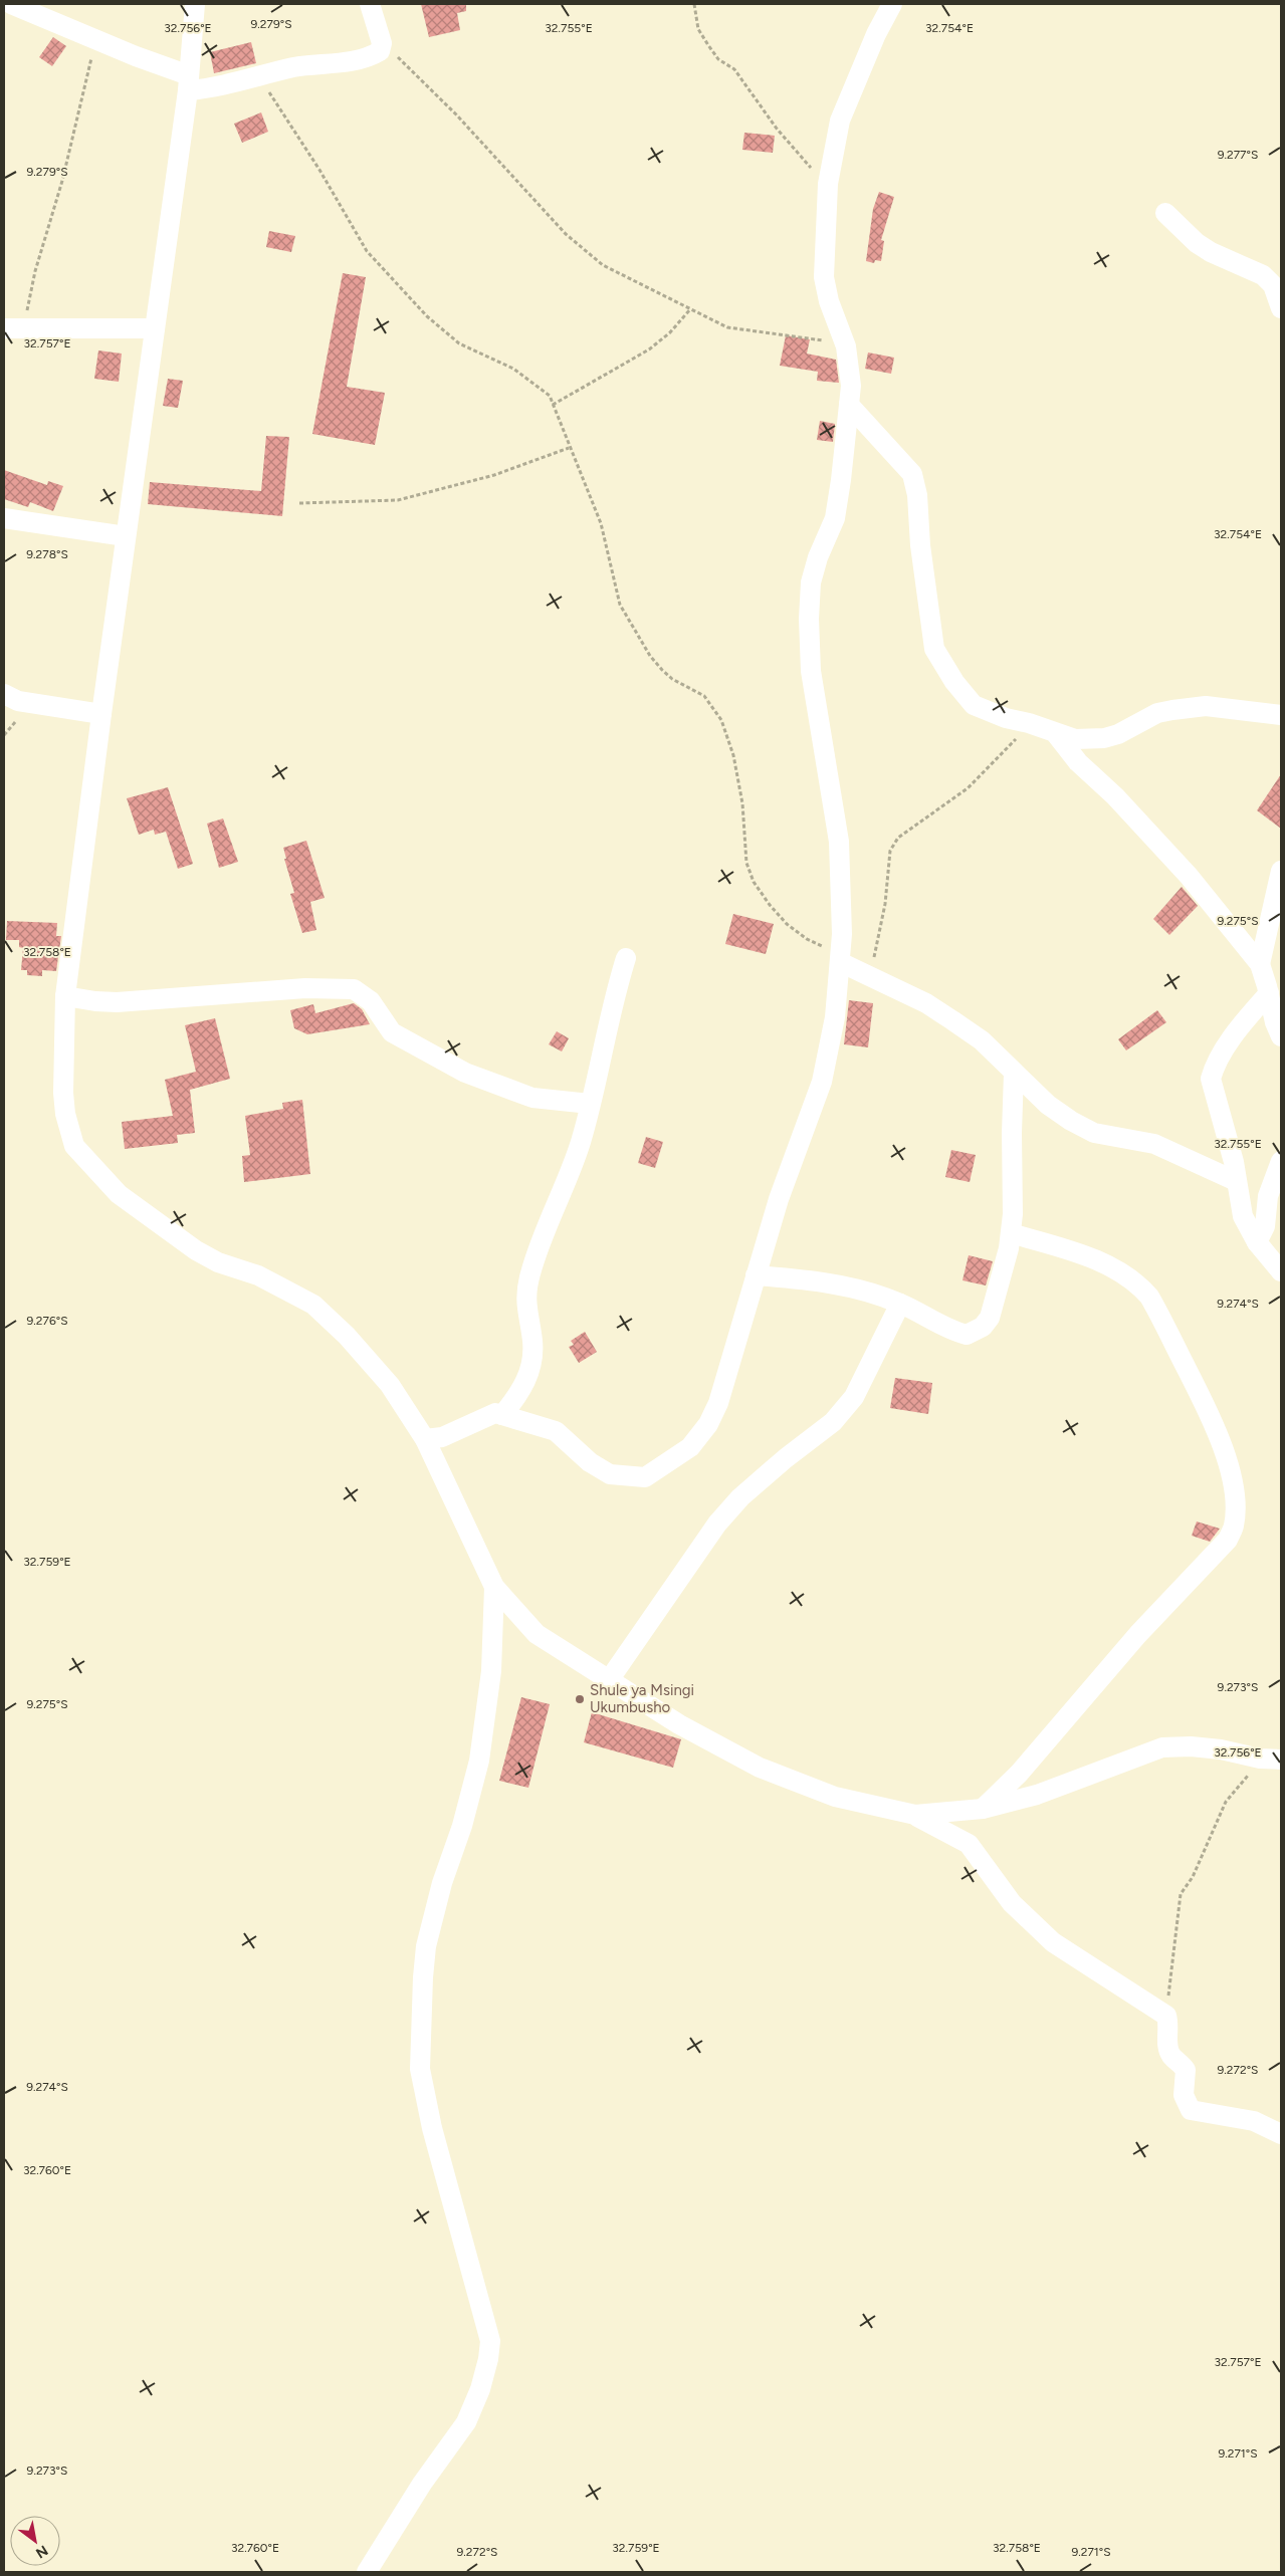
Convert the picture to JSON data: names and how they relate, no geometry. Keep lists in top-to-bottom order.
{
  "places": ["Shule ya Msingi Ukumbusho"],
  "north": "bottom right",
  "coordinates": [
    "9.279°S",
    "32.755°E",
    "32.756°E",
    "32.754°E",
    "9.277°S",
    "32.757°E",
    "9.278°S",
    "9.275°S",
    "32.758°E",
    "9.274°S",
    "9.276°S",
    "32.759°E",
    "9.273°S",
    "9.272°S",
    "32.760°E",
    "9.271°S"
  ]
}
